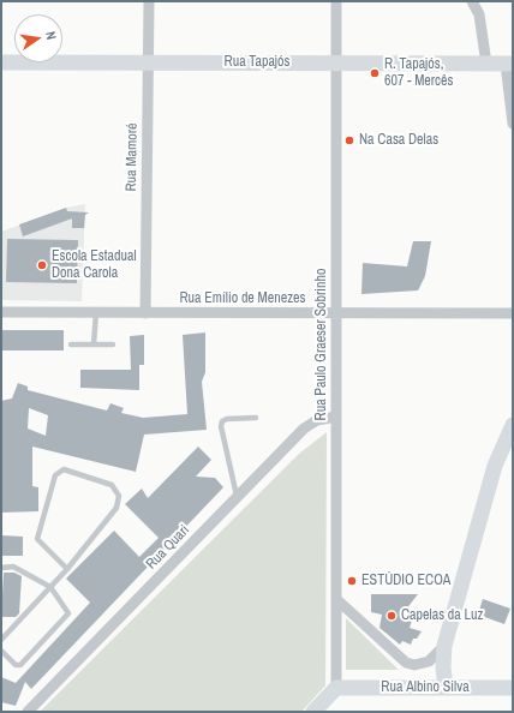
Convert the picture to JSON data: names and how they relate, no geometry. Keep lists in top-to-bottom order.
{
  "streets": {
    "main road": ["Rua Tapajós", "Rua Albino Silva"],
    "street": [
      "Rua Mamoré",
      "Rua Emílio de Menezes",
      "Rua Paulo Graeser Sobrinho",
      "Rua Quari"
    ]
  },
  "crossings": [
    ["Rua Tapajós", "Rua Mamoré"],
    ["Rua Tapajós", "Rua Paulo Graeser Sobrinho"],
    ["Rua Mamoré", "Rua Emílio de Menezes"],
    ["Rua Emílio de Menezes", "Rua Paulo Graeser Sobrinho"],
    ["Rua Paulo Graeser Sobrinho", "Rua Quari"],
    ["Rua Paulo Graeser Sobrinho", "Rua Albino Silva"]
  ],
  "places": [
    "R. Tapajós, 607 - Mercês",
    "Na Casa Delas",
    "Escola Estadual Dona Carola",
    "ESTÚDIO ECOA",
    "Capelas da Luz"
  ],
  "north": "right"
}
